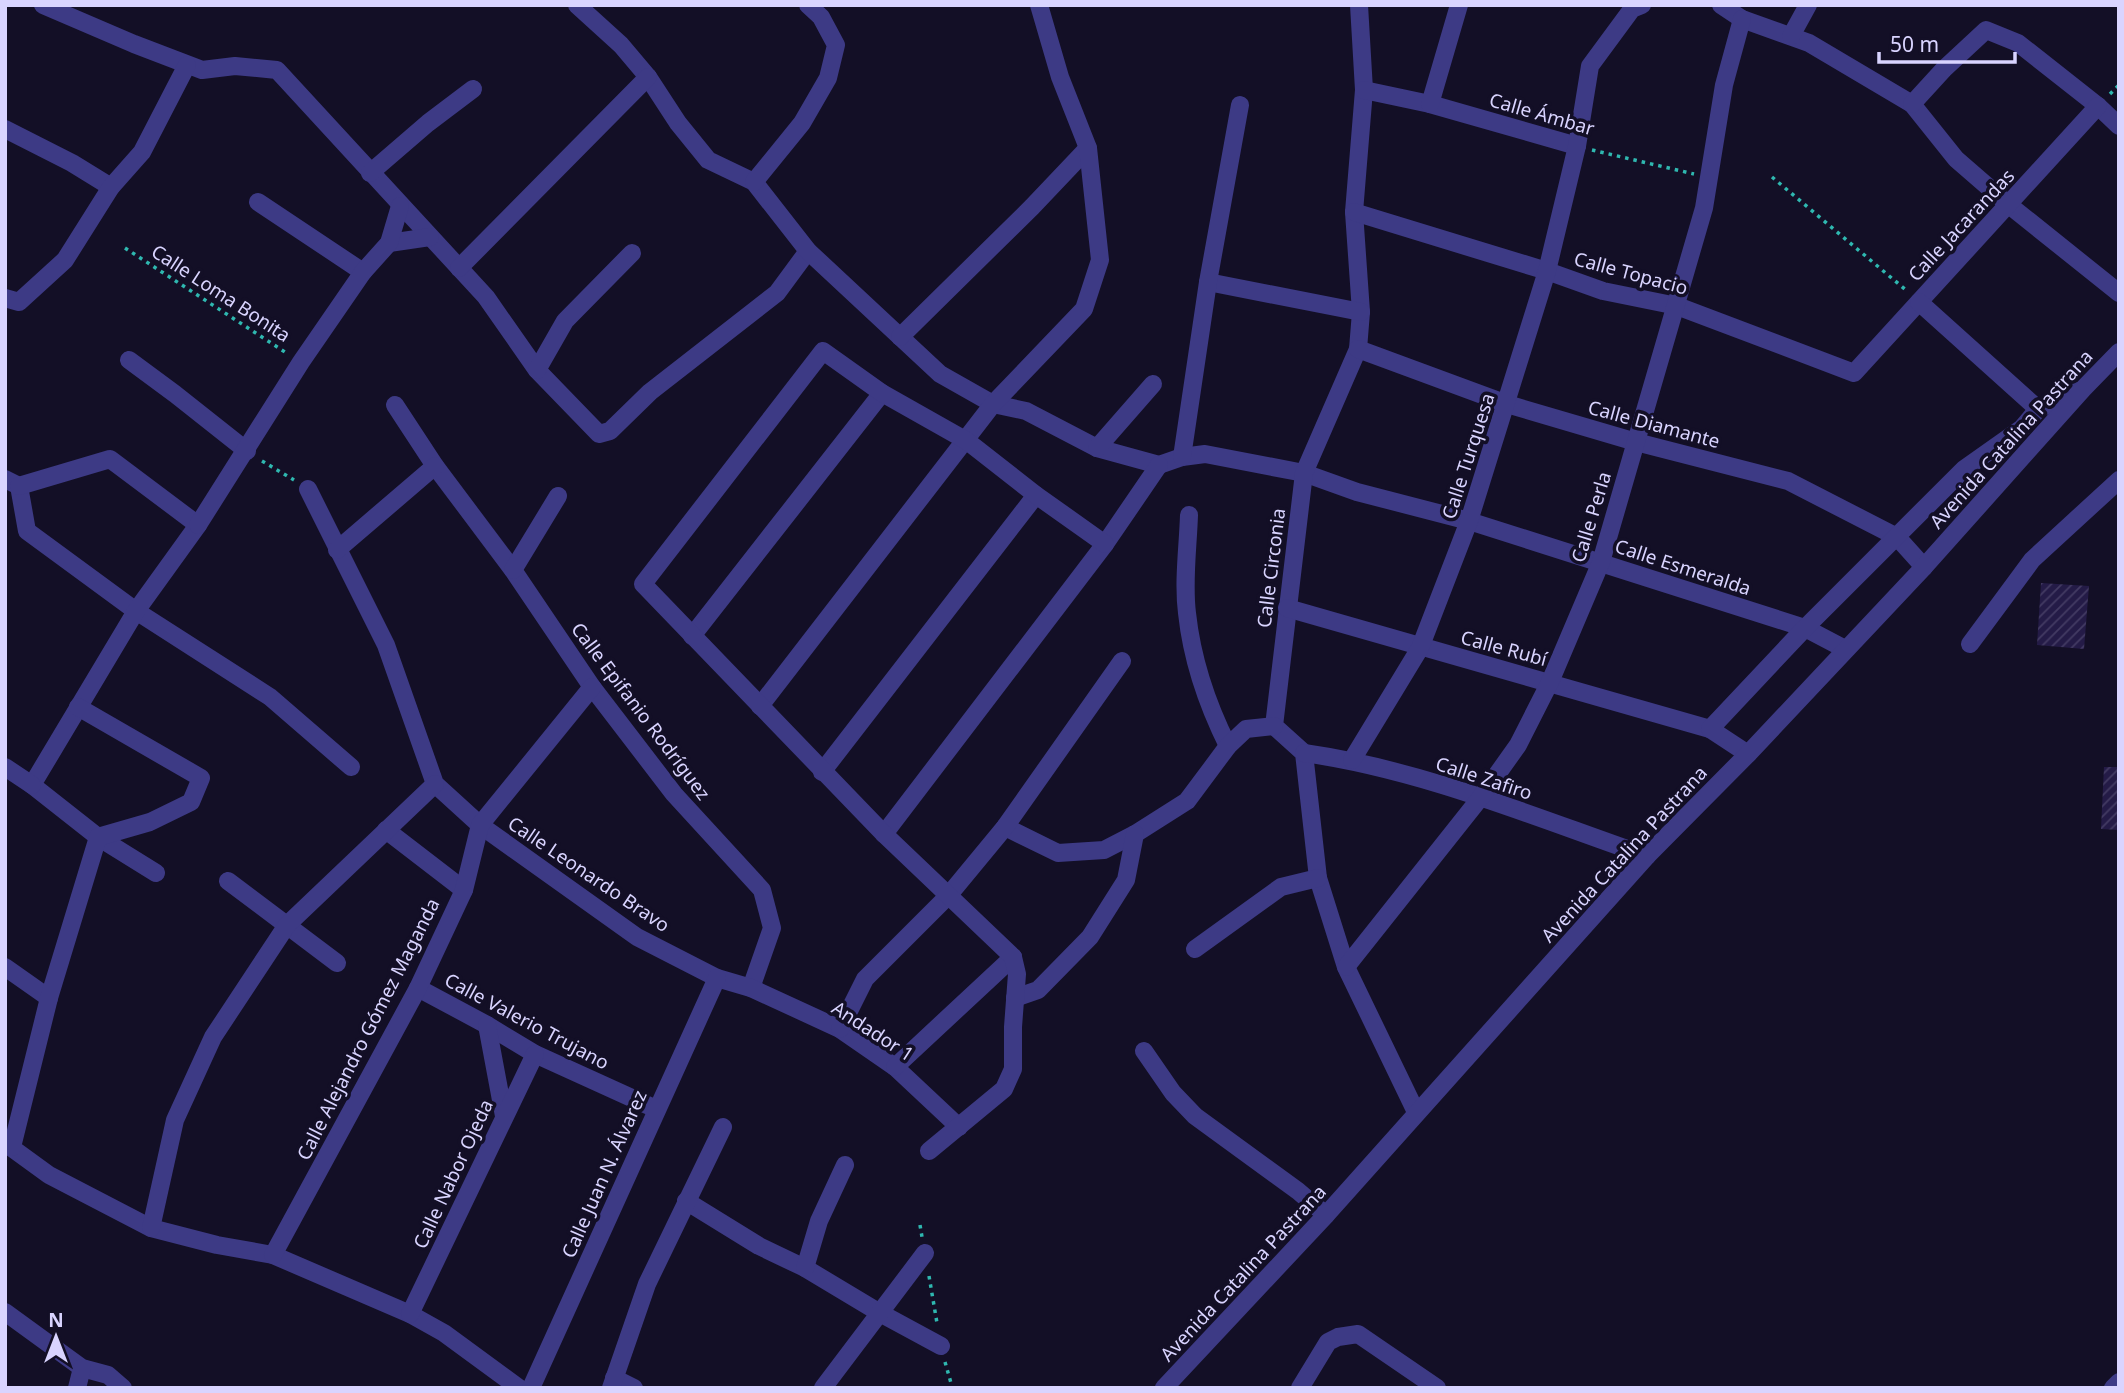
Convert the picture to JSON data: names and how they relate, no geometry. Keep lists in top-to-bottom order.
{
  "streets": {
    "street": [
      "Calle Ámbar",
      "Calle Jacarandas",
      "Calle Topacio",
      "Calle Diamante",
      "Avenida Catalina Pastrana",
      "Calle Turquesa",
      "Calle Perla",
      "Calle Esmeralda",
      "Calle Circonia",
      "Calle Rubí",
      "Calle Epifanio Rodríguez",
      "Calle Zafiro",
      "Calle Leonardo Bravo",
      "Calle Valerio Trujano",
      "Calle Alejandro Gómez Maganda",
      "Andador 1",
      "Calle Nabor Ojeda",
      "Calle Juan N. Álvarez"
    ],
    "path": ["Calle Loma Bonita"]
  },
  "crossings": [
    ["Calle Ámbar", "Calle Turquesa"],
    ["Calle Ámbar", "Calle Perla"],
    ["Calle Ámbar", "Calle Circonia"],
    ["Calle Jacarandas", "Calle Topacio"],
    ["Calle Topacio", "Calle Turquesa"],
    ["Calle Topacio", "Calle Perla"],
    ["Calle Topacio", "Calle Circonia"],
    ["Calle Diamante", "Avenida Catalina Pastrana"],
    ["Calle Diamante", "Calle Turquesa"],
    ["Calle Diamante", "Calle Perla"],
    ["Calle Diamante", "Calle Circonia"],
    ["Avenida Catalina Pastrana", "Calle Esmeralda"],
    ["Avenida Catalina Pastrana", "Calle Rubí"],
    ["Avenida Catalina Pastrana", "Calle Zafiro"],
    ["Calle Turquesa", "Calle Esmeralda"],
    ["Calle Turquesa", "Calle Rubí"],
    ["Calle Turquesa", "Calle Zafiro"],
    ["Calle Perla", "Calle Esmeralda"],
    ["Calle Perla", "Calle Rubí"],
    ["Calle Perla", "Calle Zafiro"],
    ["Calle Esmeralda", "Calle Circonia"],
    ["Calle Circonia", "Calle Rubí"],
    ["Calle Epifanio Rodríguez", "Calle Leonardo Bravo"],
    ["Calle Epifanio Rodríguez", "Calle Alejandro Gómez Maganda"],
    ["Calle Epifanio Rodríguez", "Andador 1"],
    ["Calle Leonardo Bravo", "Calle Alejandro Gómez Maganda"],
    ["Calle Leonardo Bravo", "Andador 1"],
    ["Calle Leonardo Bravo", "Calle Juan N. Álvarez"],
    ["Calle Valerio Trujano", "Calle Alejandro Gómez Maganda"],
    ["Calle Valerio Trujano", "Calle Nabor Ojeda"],
    ["Calle Valerio Trujano", "Calle Juan N. Álvarez"]
  ],
  "scale_bar": "50 m",
  "north": "top"
}
